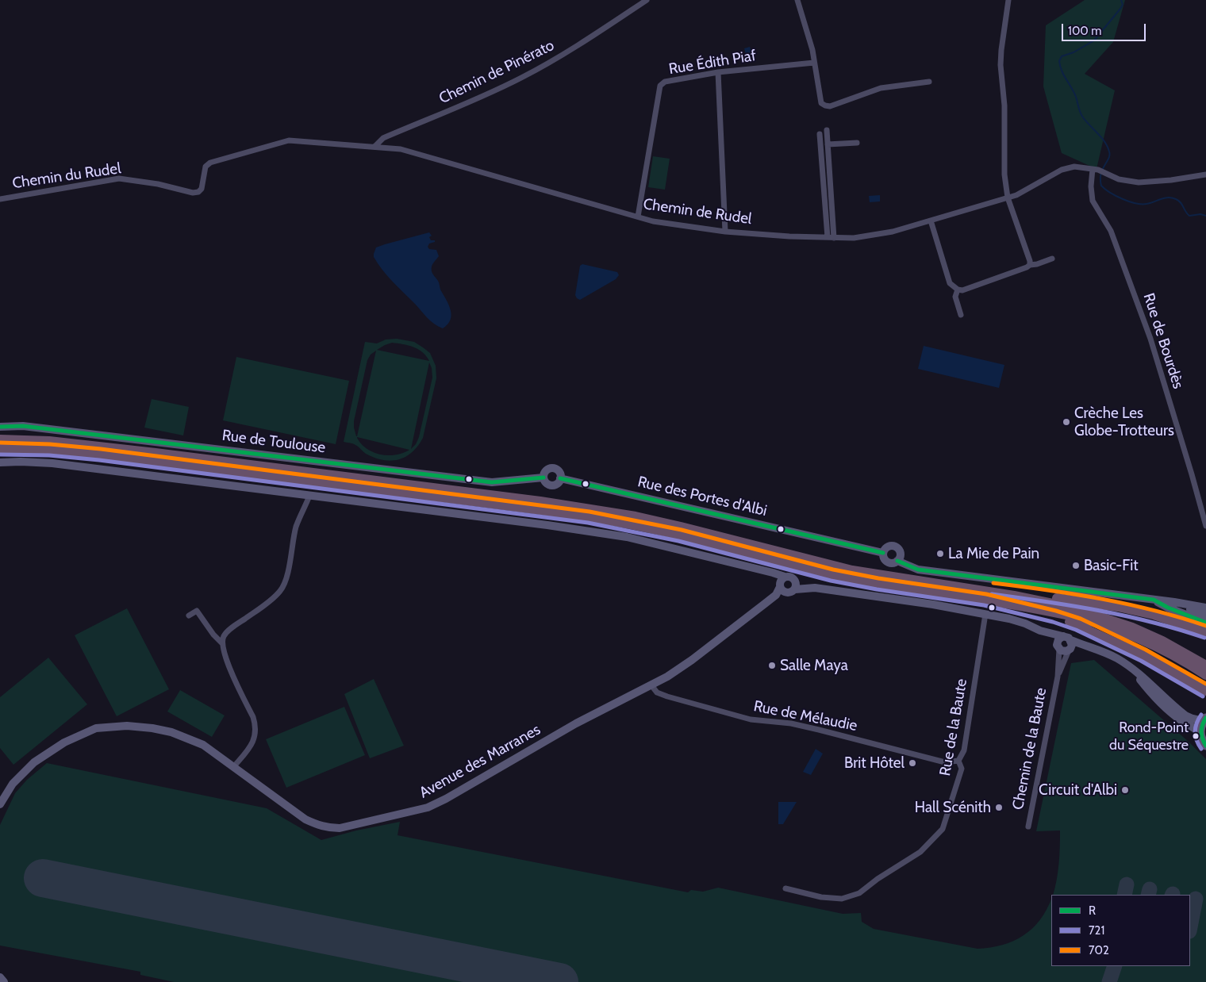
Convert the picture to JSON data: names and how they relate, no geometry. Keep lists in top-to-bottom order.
{
  "streets": {
    "street": [
      "Rue Édith Piaf",
      "Chemin de Pinérato",
      "Chemin du Rudel",
      "Chemin de Rudel",
      "Rue de Bourdès",
      "Rue de Toulouse",
      "Rue des Portes d'Albi",
      "Rue de Mélaudie",
      "Rue de la Baute",
      "Chemin de la Baute",
      "Avenue des Marranes"
    ]
  },
  "crossings": [
    ["Rue Édith Piaf", "Chemin de Rudel"],
    ["Chemin de Pinérato", "Chemin de Rudel"],
    ["Chemin du Rudel", "Chemin de Rudel"],
    ["Chemin de Rudel", "Rue de Bourdès"],
    ["Rue de Toulouse", "Rue des Portes d'Albi"],
    ["Rue de Mélaudie", "Rue de la Baute"],
    ["Rue de Mélaudie", "Avenue des Marranes"]
  ],
  "places": [
    "Crèche Les Globe-Trotteurs",
    "La Mie de Pain",
    "Basic-Fit",
    "Salle Maya",
    "Rond-Point du Séquestre",
    "Brit Hôtel",
    "Circuit d'Albi",
    "Hall Scénith"
  ],
  "lines": ["transit line R", "transit line 702", "transit line 721"],
  "legend": ["R", "721", "702"],
  "scale_bar": "100 m"
}
